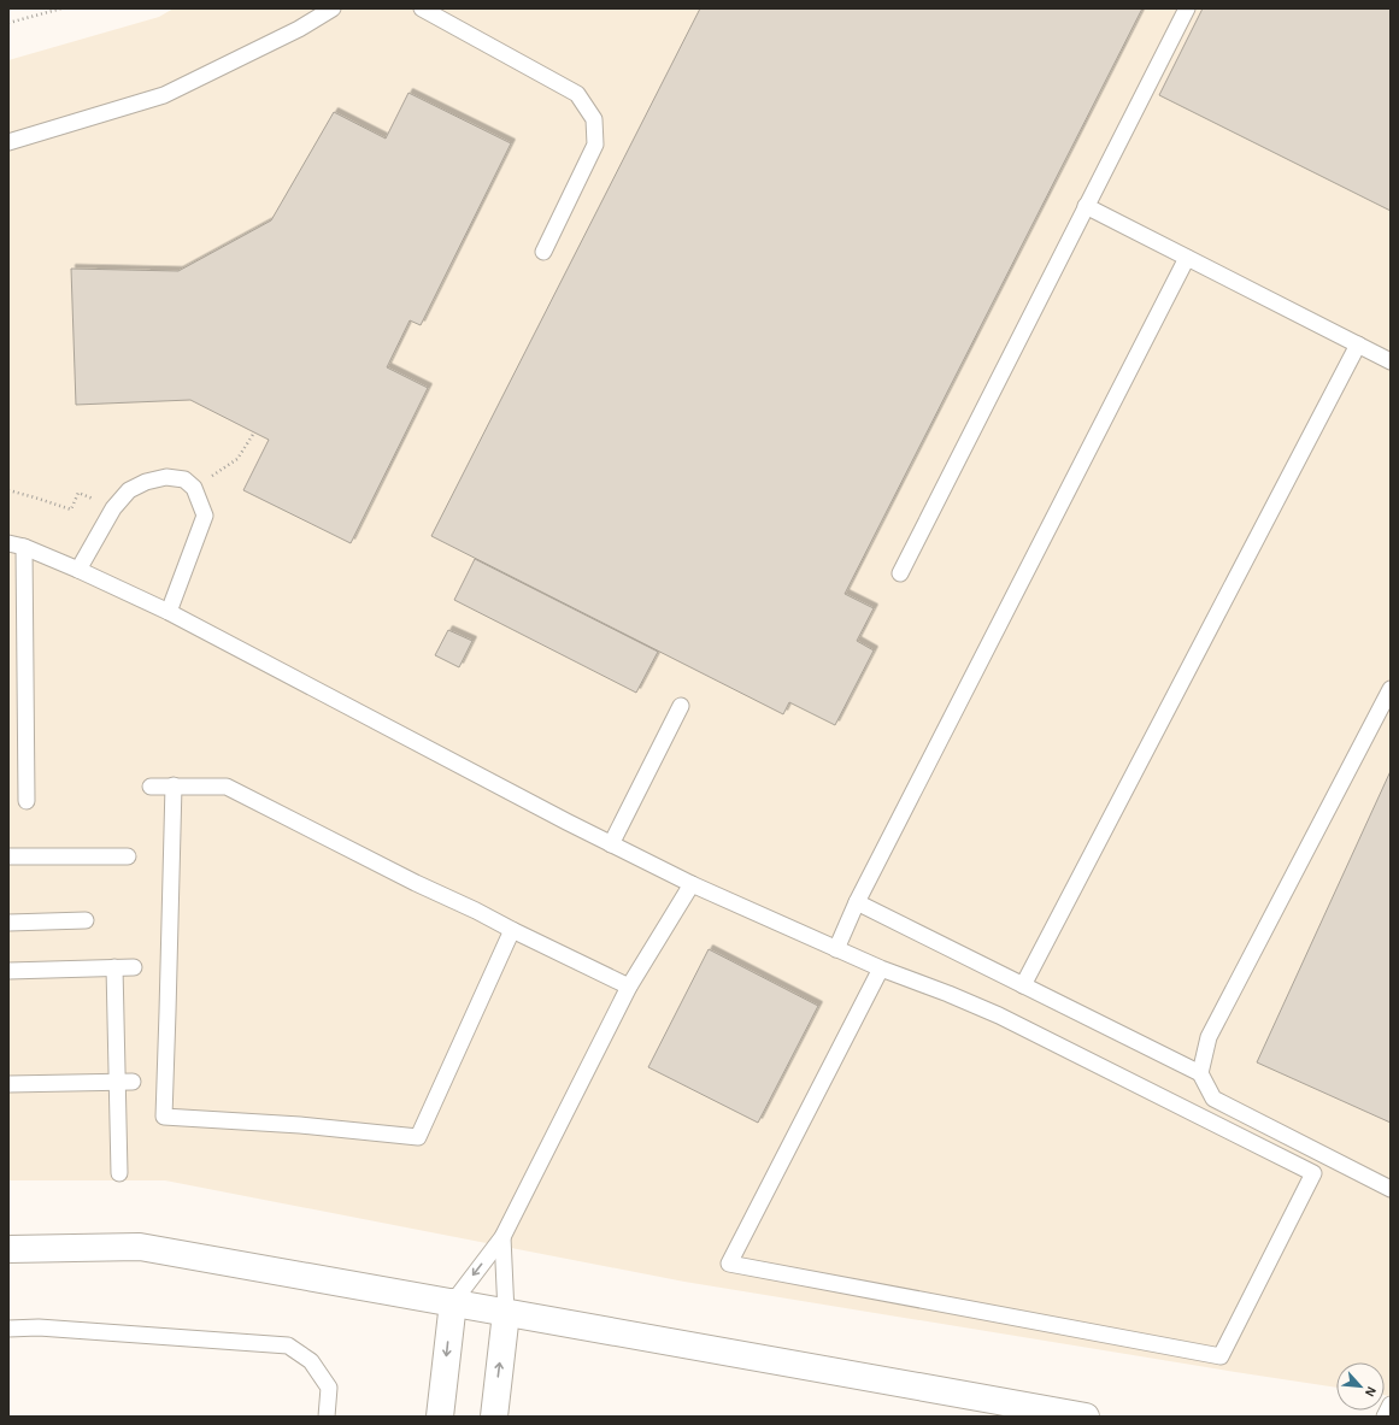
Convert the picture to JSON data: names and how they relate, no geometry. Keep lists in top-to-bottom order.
{
  "north": "bottom right"
}
